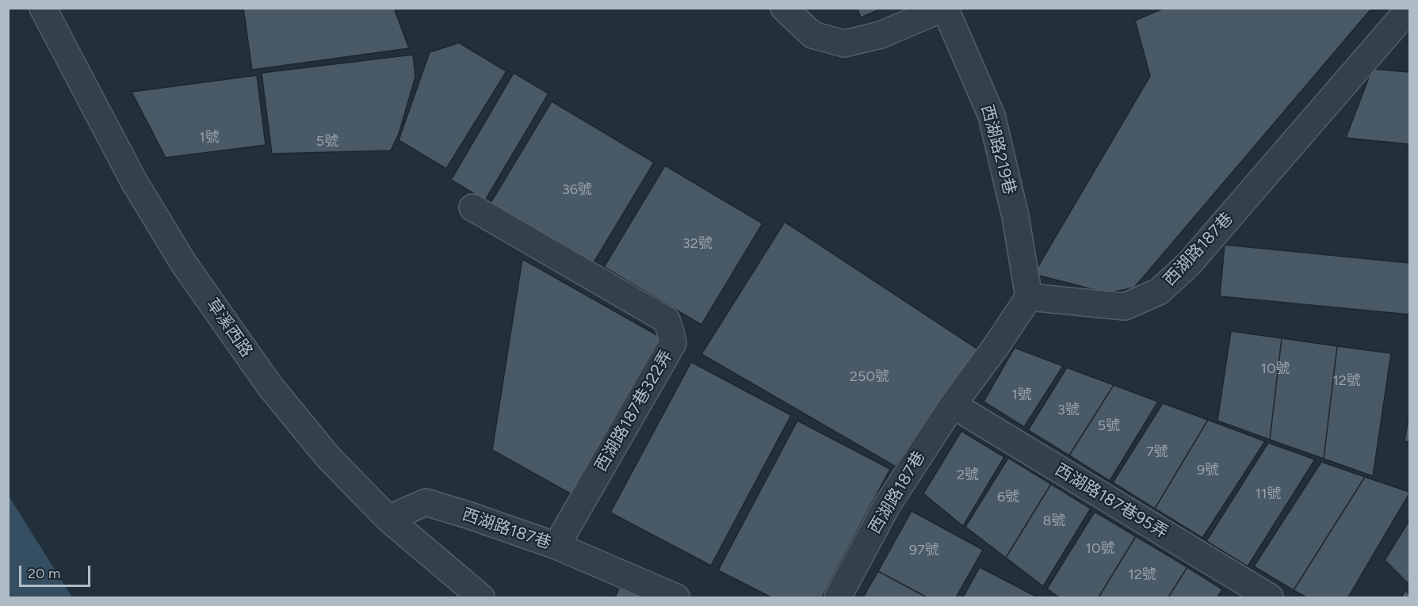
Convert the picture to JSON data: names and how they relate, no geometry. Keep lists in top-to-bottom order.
{
  "streets": {
    "street": [
      "西湖路219巷",
      "西湖路187巷",
      "草溪西路",
      "西湖路187巷322弄",
      "西湖路187巷95弄"
    ]
  },
  "crossings": [
    ["西湖路219巷", "西湖路187巷"],
    ["西湖路187巷", "草溪西路"],
    ["西湖路187巷", "西湖路187巷322弄"],
    ["西湖路187巷", "西湖路187巷95弄"]
  ],
  "house_numbers": [
    "1號",
    "5號",
    "36號",
    "32號",
    "10號",
    "250號",
    "12號",
    "1號",
    "3號",
    "5號",
    "7號",
    "9號",
    "2號",
    "11號",
    "6號",
    "8號",
    "10號",
    "97號",
    "12號"
  ],
  "scale_bar": "20 m"
}
